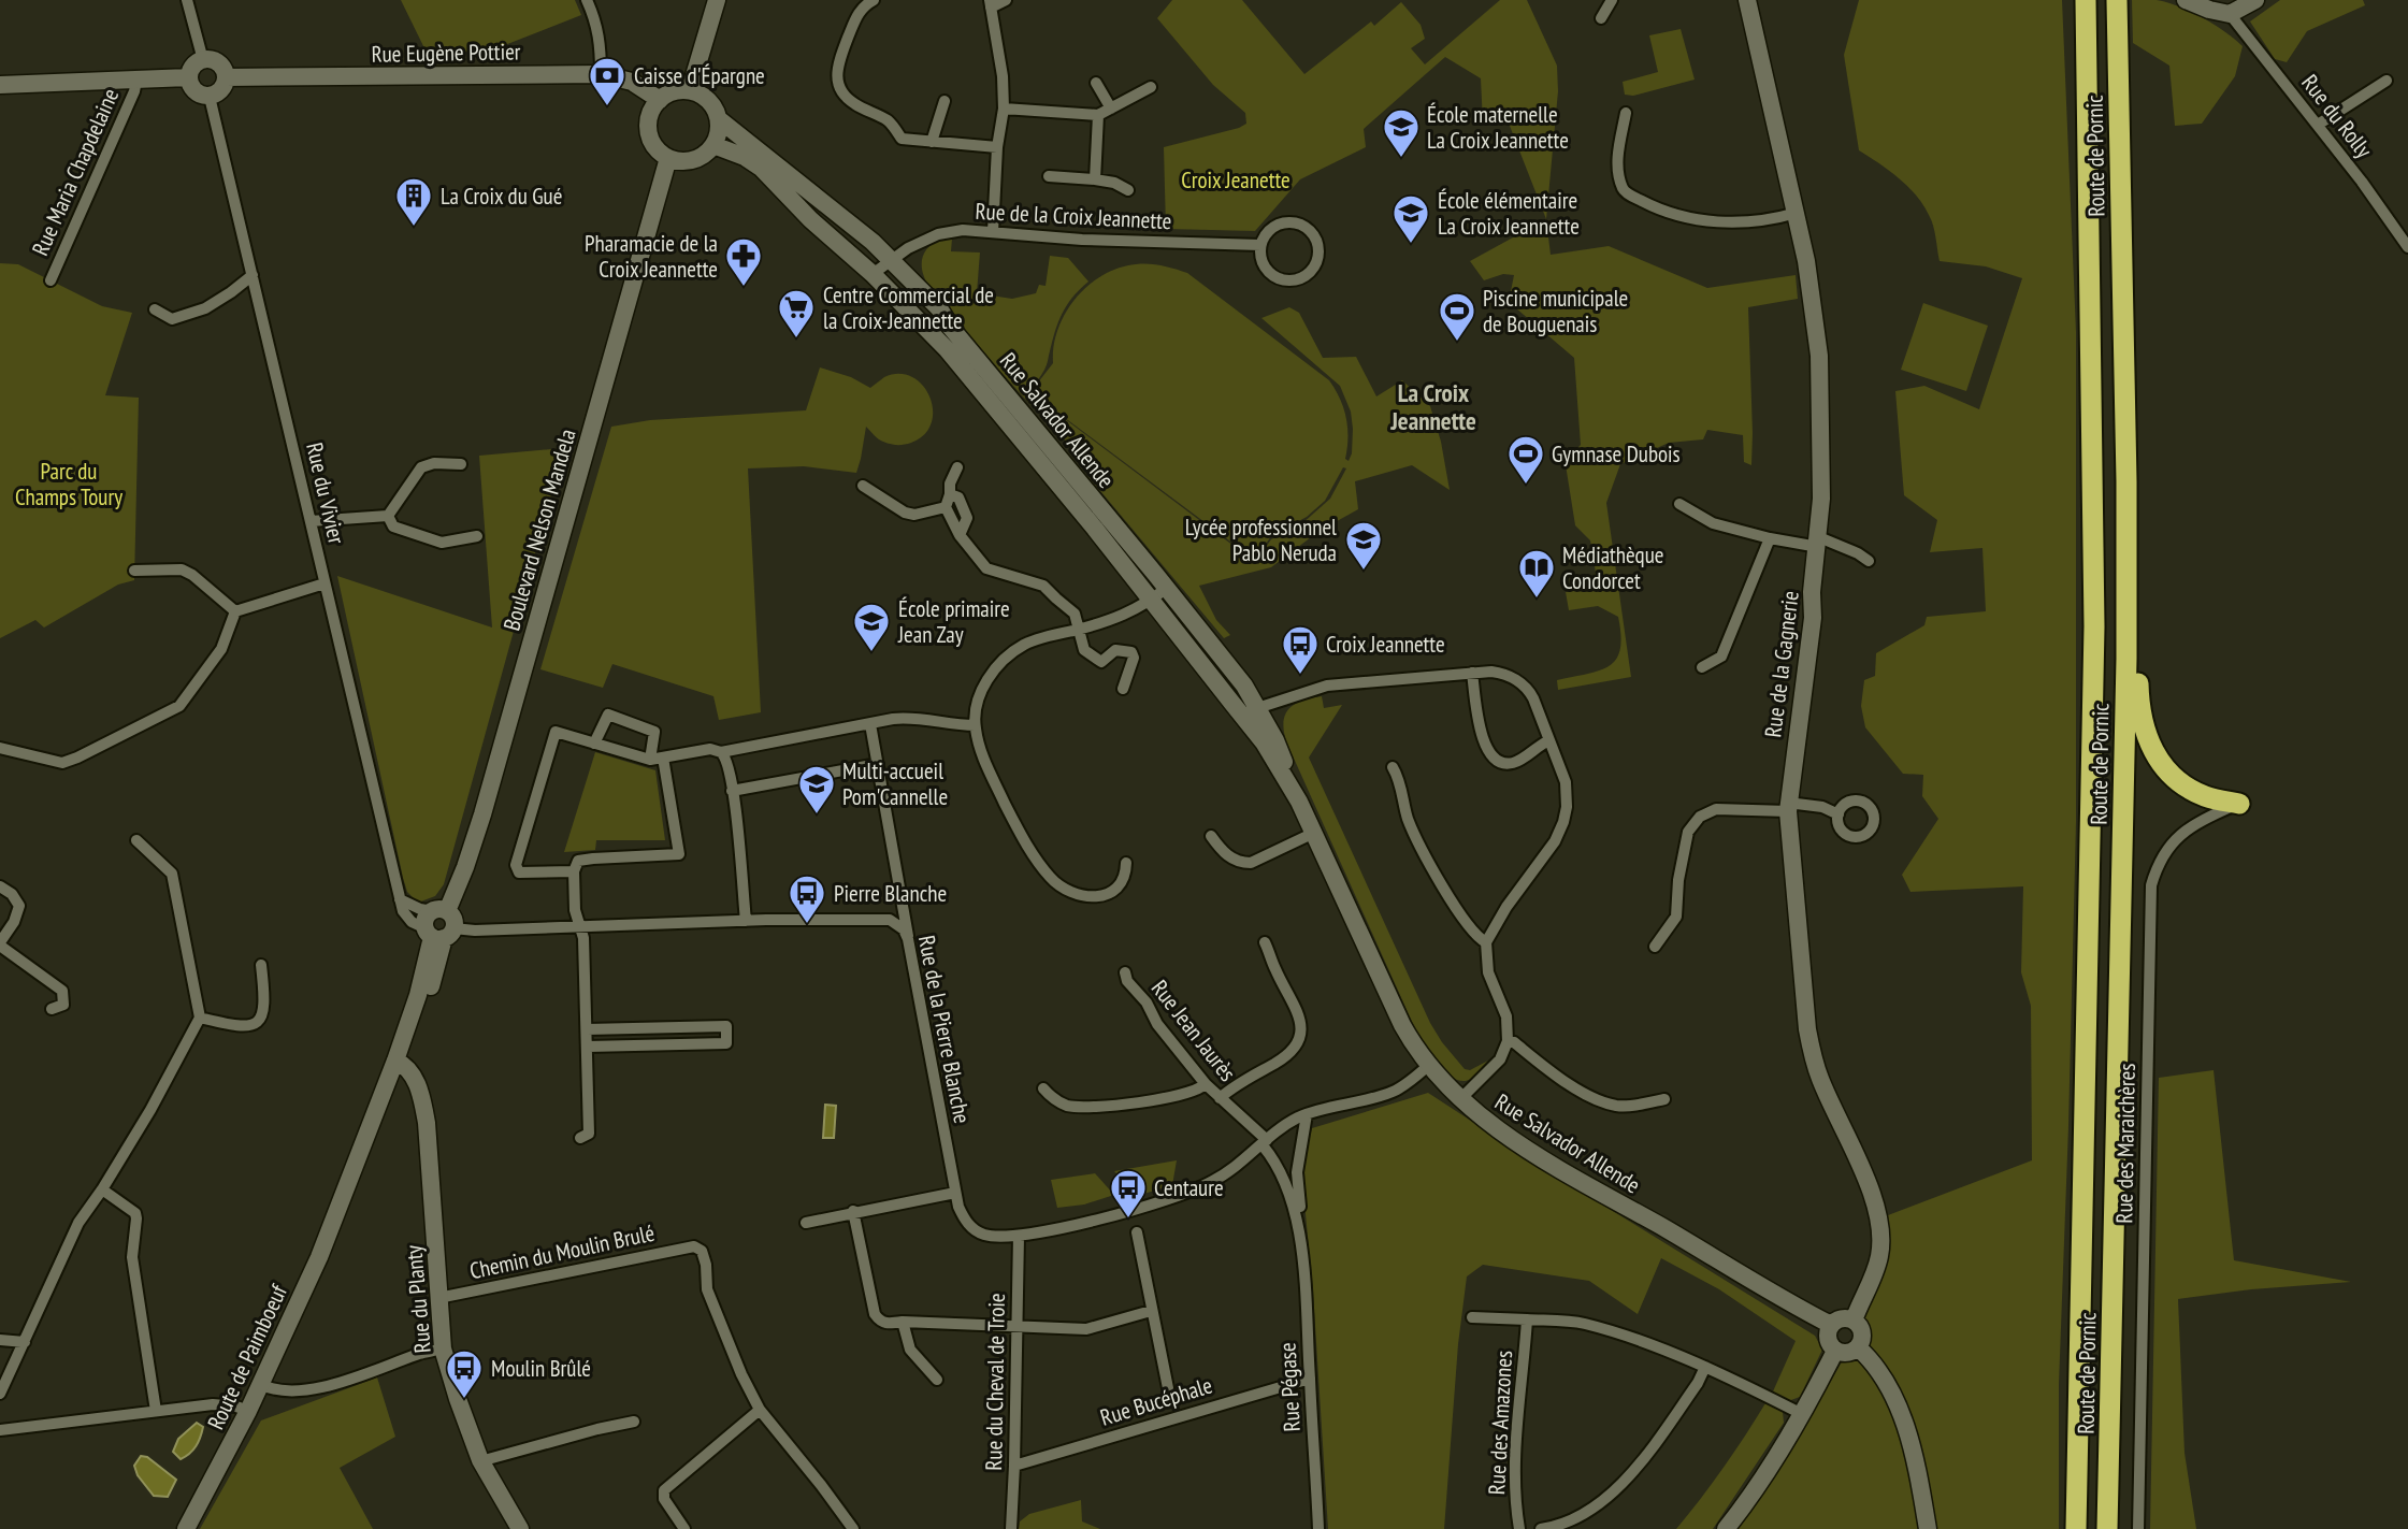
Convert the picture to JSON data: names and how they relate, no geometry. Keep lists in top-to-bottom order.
{
  "streets": {
    "highway": ["Route de Pornic"],
    "street": [
      "Rue Eugène Pottier",
      "Rue du Rolly",
      "Rue Maria Chapdelaine",
      "Rue de la Croix Jeannette",
      "Rue Salvador Allende",
      "Rue du Vivier",
      "Boulevard Nelson Mandela",
      "Rue de la Gagnerie",
      "Rue de la Pierre Blanche",
      "Rue Jean Jaurès",
      "Rue des Maraichères",
      "Chemin du Moulin Brulé",
      "Rue du Planty",
      "Route de Paimboeuf",
      "Rue du Cheval de Troie",
      "Rue Pégase",
      "Rue Bucéphale",
      "Rue des Amazones"
    ]
  },
  "crossings": [
    ["Rue Eugène Pottier", "Rue Salvador Allende"],
    ["Rue Eugène Pottier", "Rue du Vivier"],
    ["Rue Eugène Pottier", "Boulevard Nelson Mandela"],
    ["Rue de la Croix Jeannette", "Rue Salvador Allende"],
    ["Rue Salvador Allende", "Boulevard Nelson Mandela"],
    ["Rue Salvador Allende", "Rue de la Gagnerie"],
    ["Rue Salvador Allende", "Rue de la Pierre Blanche"],
    ["Rue du Vivier", "Boulevard Nelson Mandela"],
    ["Rue du Vivier", "Rue de la Pierre Blanche"],
    ["Rue du Vivier", "Route de Paimboeuf"],
    ["Boulevard Nelson Mandela", "Rue de la Pierre Blanche"],
    ["Boulevard Nelson Mandela", "Route de Paimboeuf"],
    ["Rue de la Pierre Blanche", "Rue Jean Jaurès"],
    ["Rue de la Pierre Blanche", "Route de Paimboeuf"],
    ["Rue de la Pierre Blanche", "Rue du Cheval de Troie"],
    ["Rue de la Pierre Blanche", "Rue Pégase"],
    ["Rue Jean Jaurès", "Rue Pégase"],
    ["Chemin du Moulin Brulé", "Rue du Planty"],
    ["Rue du Planty", "Route de Paimboeuf"],
    ["Rue du Cheval de Troie", "Rue Bucéphale"],
    ["Rue Pégase", "Rue Bucéphale"]
  ],
  "districts": ["La Croix Jeannette"],
  "parks": ["Croix Jeanette", "Parc du Champs Toury"],
  "places": {
    "bank": ["Caisse d'Épargne"],
    "school or university": [
      "École maternelle La Croix Jeannette",
      "École élémentaire La Croix Jeannette",
      "Lycée professionnel Pablo Neruda",
      "École primaire Jean Zay",
      "Multi-accueil Pom'Cannelle"
    ],
    "building": ["La Croix du Gué"],
    "pharmacy": ["Pharamacie de la Croix Jeannette"],
    "supermarket": ["Centre Commercial de la Croix-Jeannette"],
    "sports": ["Piscine municipale de Bouguenais", "Gymnase Dubois"],
    "library": ["Médiathèque Condorcet"],
    "bus stop": [
      "Croix Jeannette",
      "Pierre Blanche",
      "Centaure",
      "Moulin Brûlé"
    ]
  }
}
